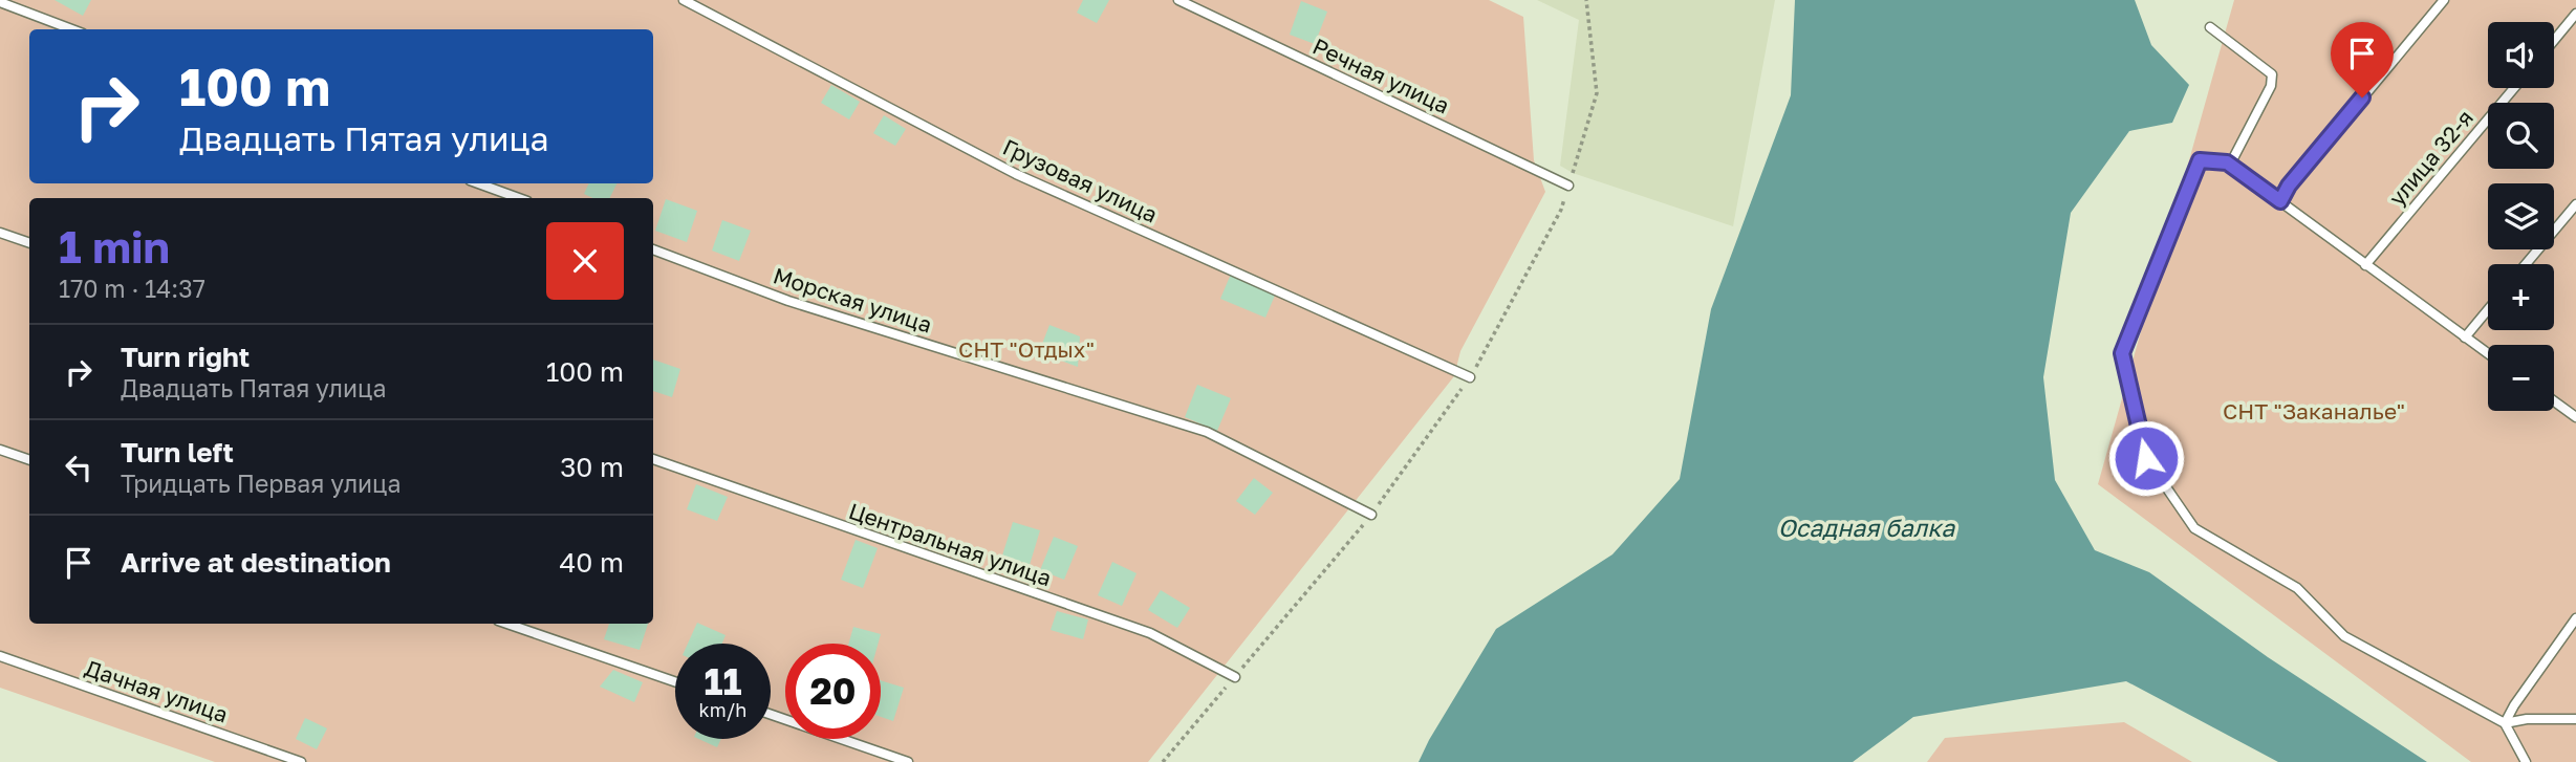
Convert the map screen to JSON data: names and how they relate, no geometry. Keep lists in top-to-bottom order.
{
  "streets": {
    "lane": [
      "Речная улица",
      "улица 32-я",
      "Грузовая улица",
      "Морская улица",
      "Центральная улица",
      "Дачная улица"
    ]
  },
  "water": ["Осадная балка"],
  "parks": ["СНТ \"Отдых\"", "СНТ \"Заканалье\""],
  "page": {
    "map_buttons": ["+", "−"],
    "turn": ["100 m", "Двадцать Пятая улица"],
    "heading": ["1 min", "170 m · 14:37"],
    "list": [
      {
        "name": "Turn right",
        "note": "Двадцать Пятая улица",
        "value": "100 m"
      },
      {
        "name": "Turn left",
        "note": "Тридцать Первая улица",
        "value": "30 m"
      },
      {
        "name": "Arrive at destination",
        "value": "40 m"
      }
    ],
    "speed": "11 km/h",
    "limit": "20"
  }
}
